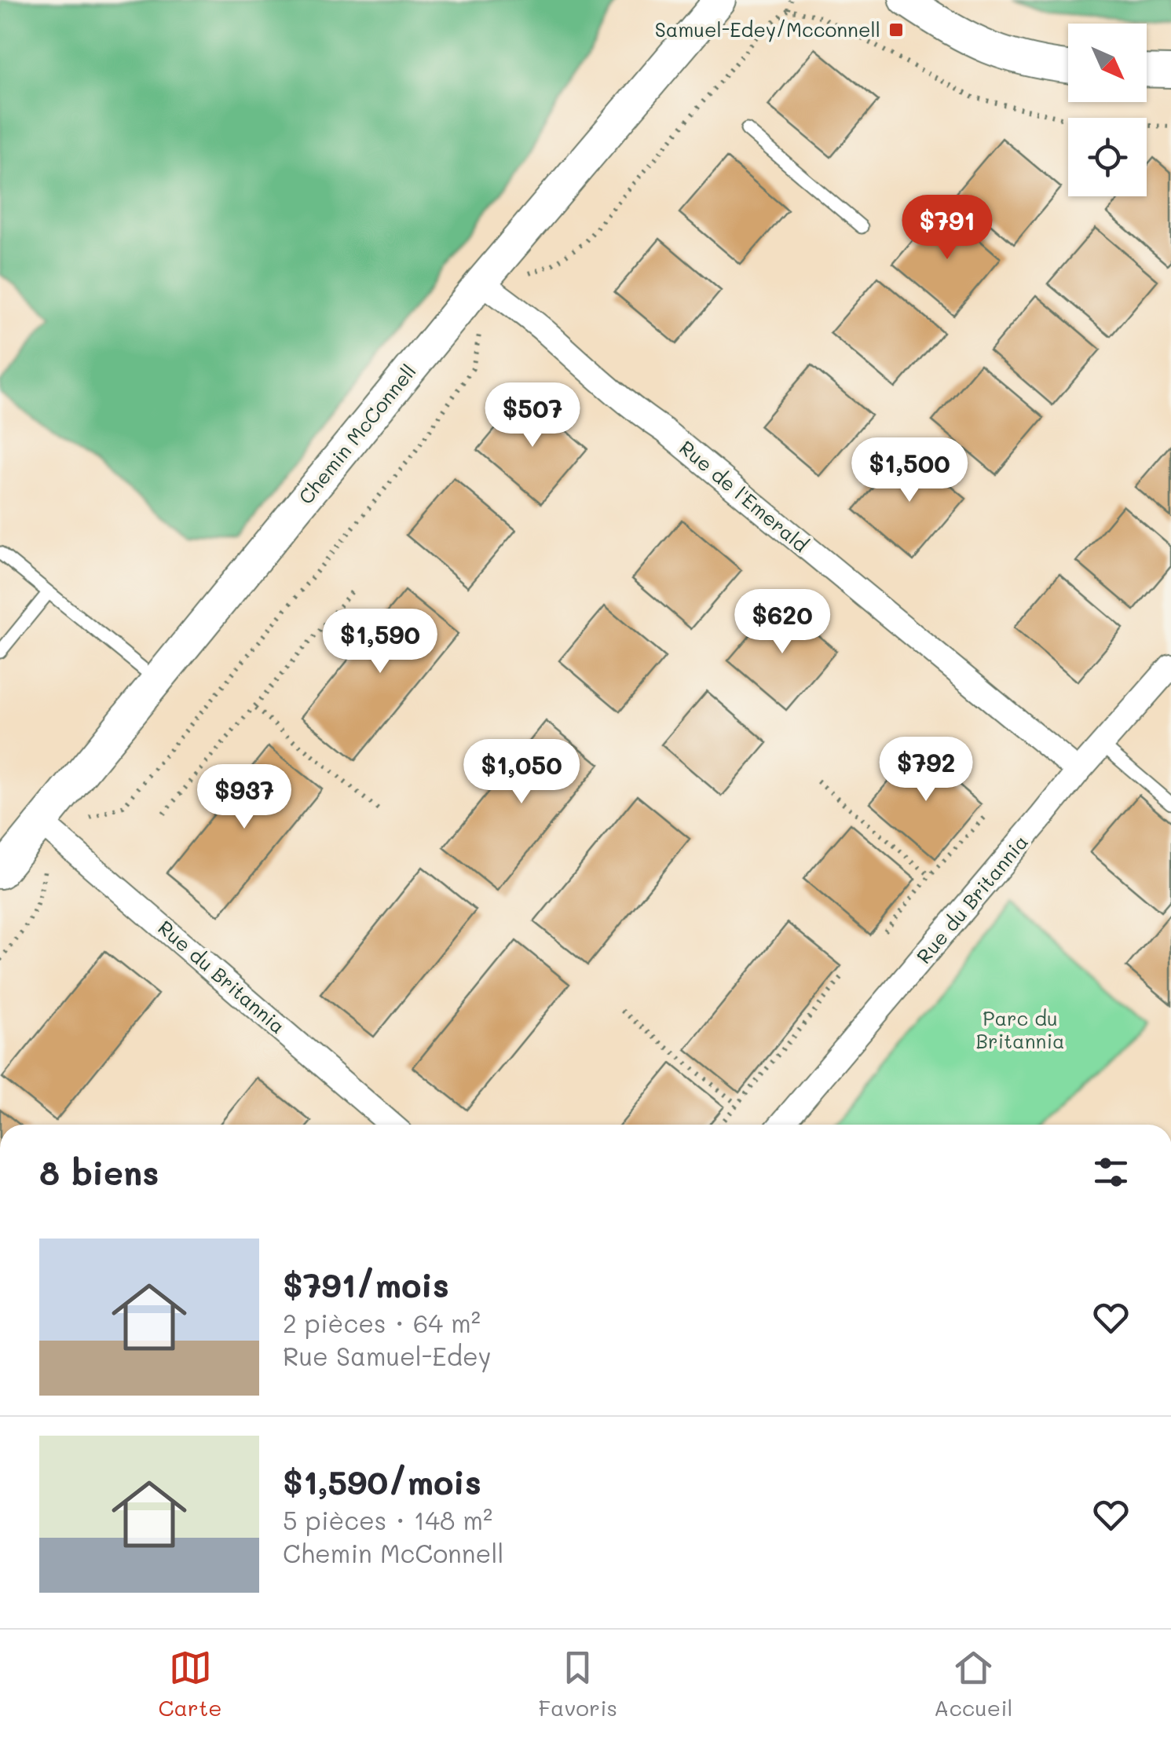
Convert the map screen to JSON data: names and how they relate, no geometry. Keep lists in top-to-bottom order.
{
  "streets": {
    "street": ["Chemin McConnell", "Rue de l'Emerald", "Rue du Britannia"]
  },
  "crossings": [
    ["Chemin McConnell", "Rue de l'Emerald"],
    ["Chemin McConnell", "Rue du Britannia"],
    ["Rue de l'Emerald", "Rue du Britannia"]
  ],
  "parks": ["Parc du Britannia"],
  "places": {
    "transit": ["Samuel-Edey/Mcconnell"]
  },
  "north": "bottom right",
  "page": {
    "price": [
      "$791",
      "$507",
      "$1,500",
      "$620",
      "$1,590",
      "$792",
      "$1,050",
      "$937"
    ],
    "heading": "8 biens",
    "list": [
      {
        "name": "$791/mois",
        "note": "2 pièces · 64 m² · Rue Samuel-Edey"
      },
      {
        "name": "$1,590/mois",
        "note": "5 pièces · 148 m² · Chemin McConnell"
      }
    ],
    "tabs": ["Carte", "Favoris", "Accueil"]
  }
}
